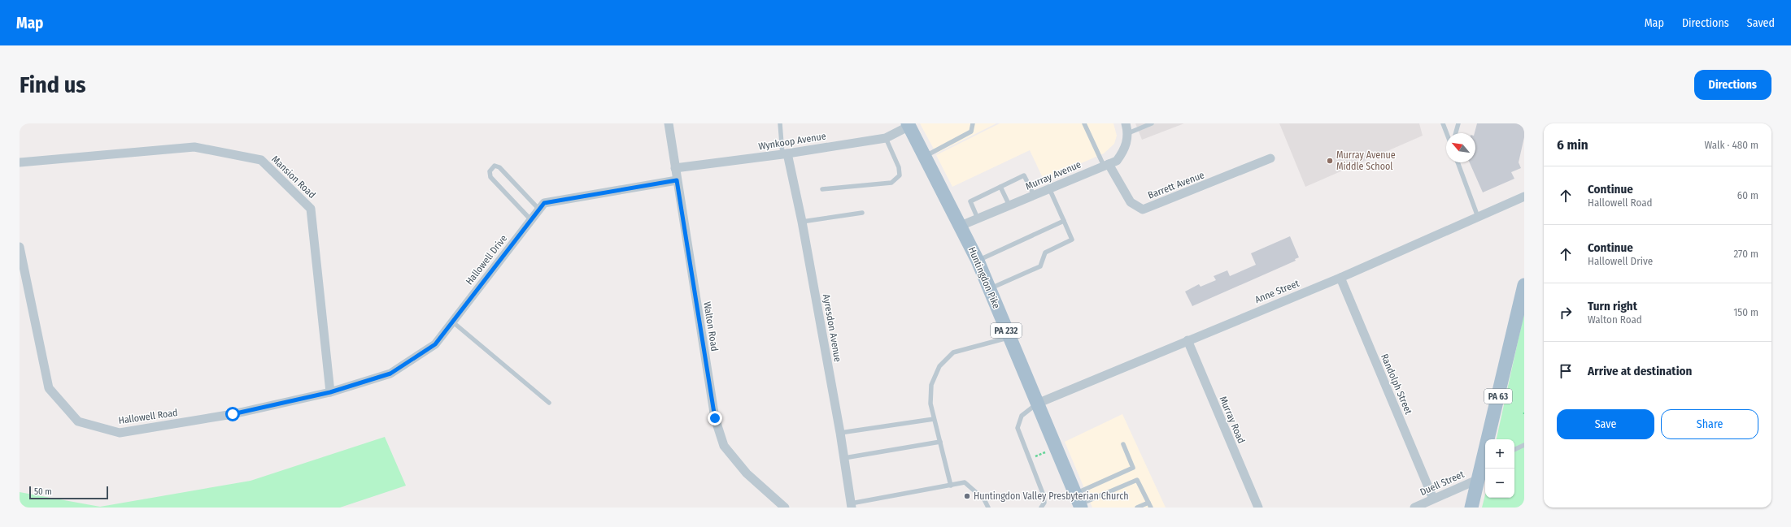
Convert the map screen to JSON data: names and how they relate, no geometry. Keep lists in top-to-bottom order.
{
  "streets": {
    "main road": ["Huntingdon Pike", "PA 232", "PA 63"],
    "street": [
      "Wynkoop Avenue",
      "Murray Avenue",
      "Mansion Road",
      "Barrett Avenue",
      "Hallowell Drive",
      "Anne Street",
      "Walton Road",
      "Ayresdon Avenue",
      "Randolph Street",
      "Hallowell Road",
      "Murray Road",
      "Duell Street"
    ]
  },
  "crossings": [
    ["Wynkoop Avenue", "Huntingdon Pike"],
    ["Wynkoop Avenue", "Walton Road"],
    ["Wynkoop Avenue", "Ayresdon Avenue"],
    ["Murray Avenue", "Barrett Avenue"],
    ["Murray Avenue", "Huntingdon Pike"],
    ["Mansion Road", "Hallowell Drive"],
    ["Mansion Road", "Hallowell Road"],
    ["Hallowell Drive", "Walton Road"],
    ["Hallowell Drive", "Hallowell Road"],
    ["Huntingdon Pike", "Anne Street"],
    ["Anne Street", "Randolph Street"],
    ["Anne Street", "Murray Road"],
    ["Randolph Street", "Duell Street"],
    ["PA 63", "Duell Street"]
  ],
  "places": ["Murray Avenue Middle School", "Huntingdon Valley Presbyterian Church"],
  "scale_bar": "50 m",
  "north": "top left",
  "page": {
    "header": "Map",
    "nav": ["Map", "Directions", "Saved"],
    "buttons": [
      "Directions",
      ["Save", "Share"]
    ],
    "title": "Find us",
    "heading": ["6 min", "Walk · 480 m"],
    "list": [
      ["Continue", "Hallowell Road", "60 m"],
      ["Continue", "Hallowell Drive", "270 m"],
      ["Turn right", "Walton Road", "150 m"],
      "Arrive at destination"
    ],
    "map_buttons": ["+", "−"],
    "scale": "50 m"
  }
}
